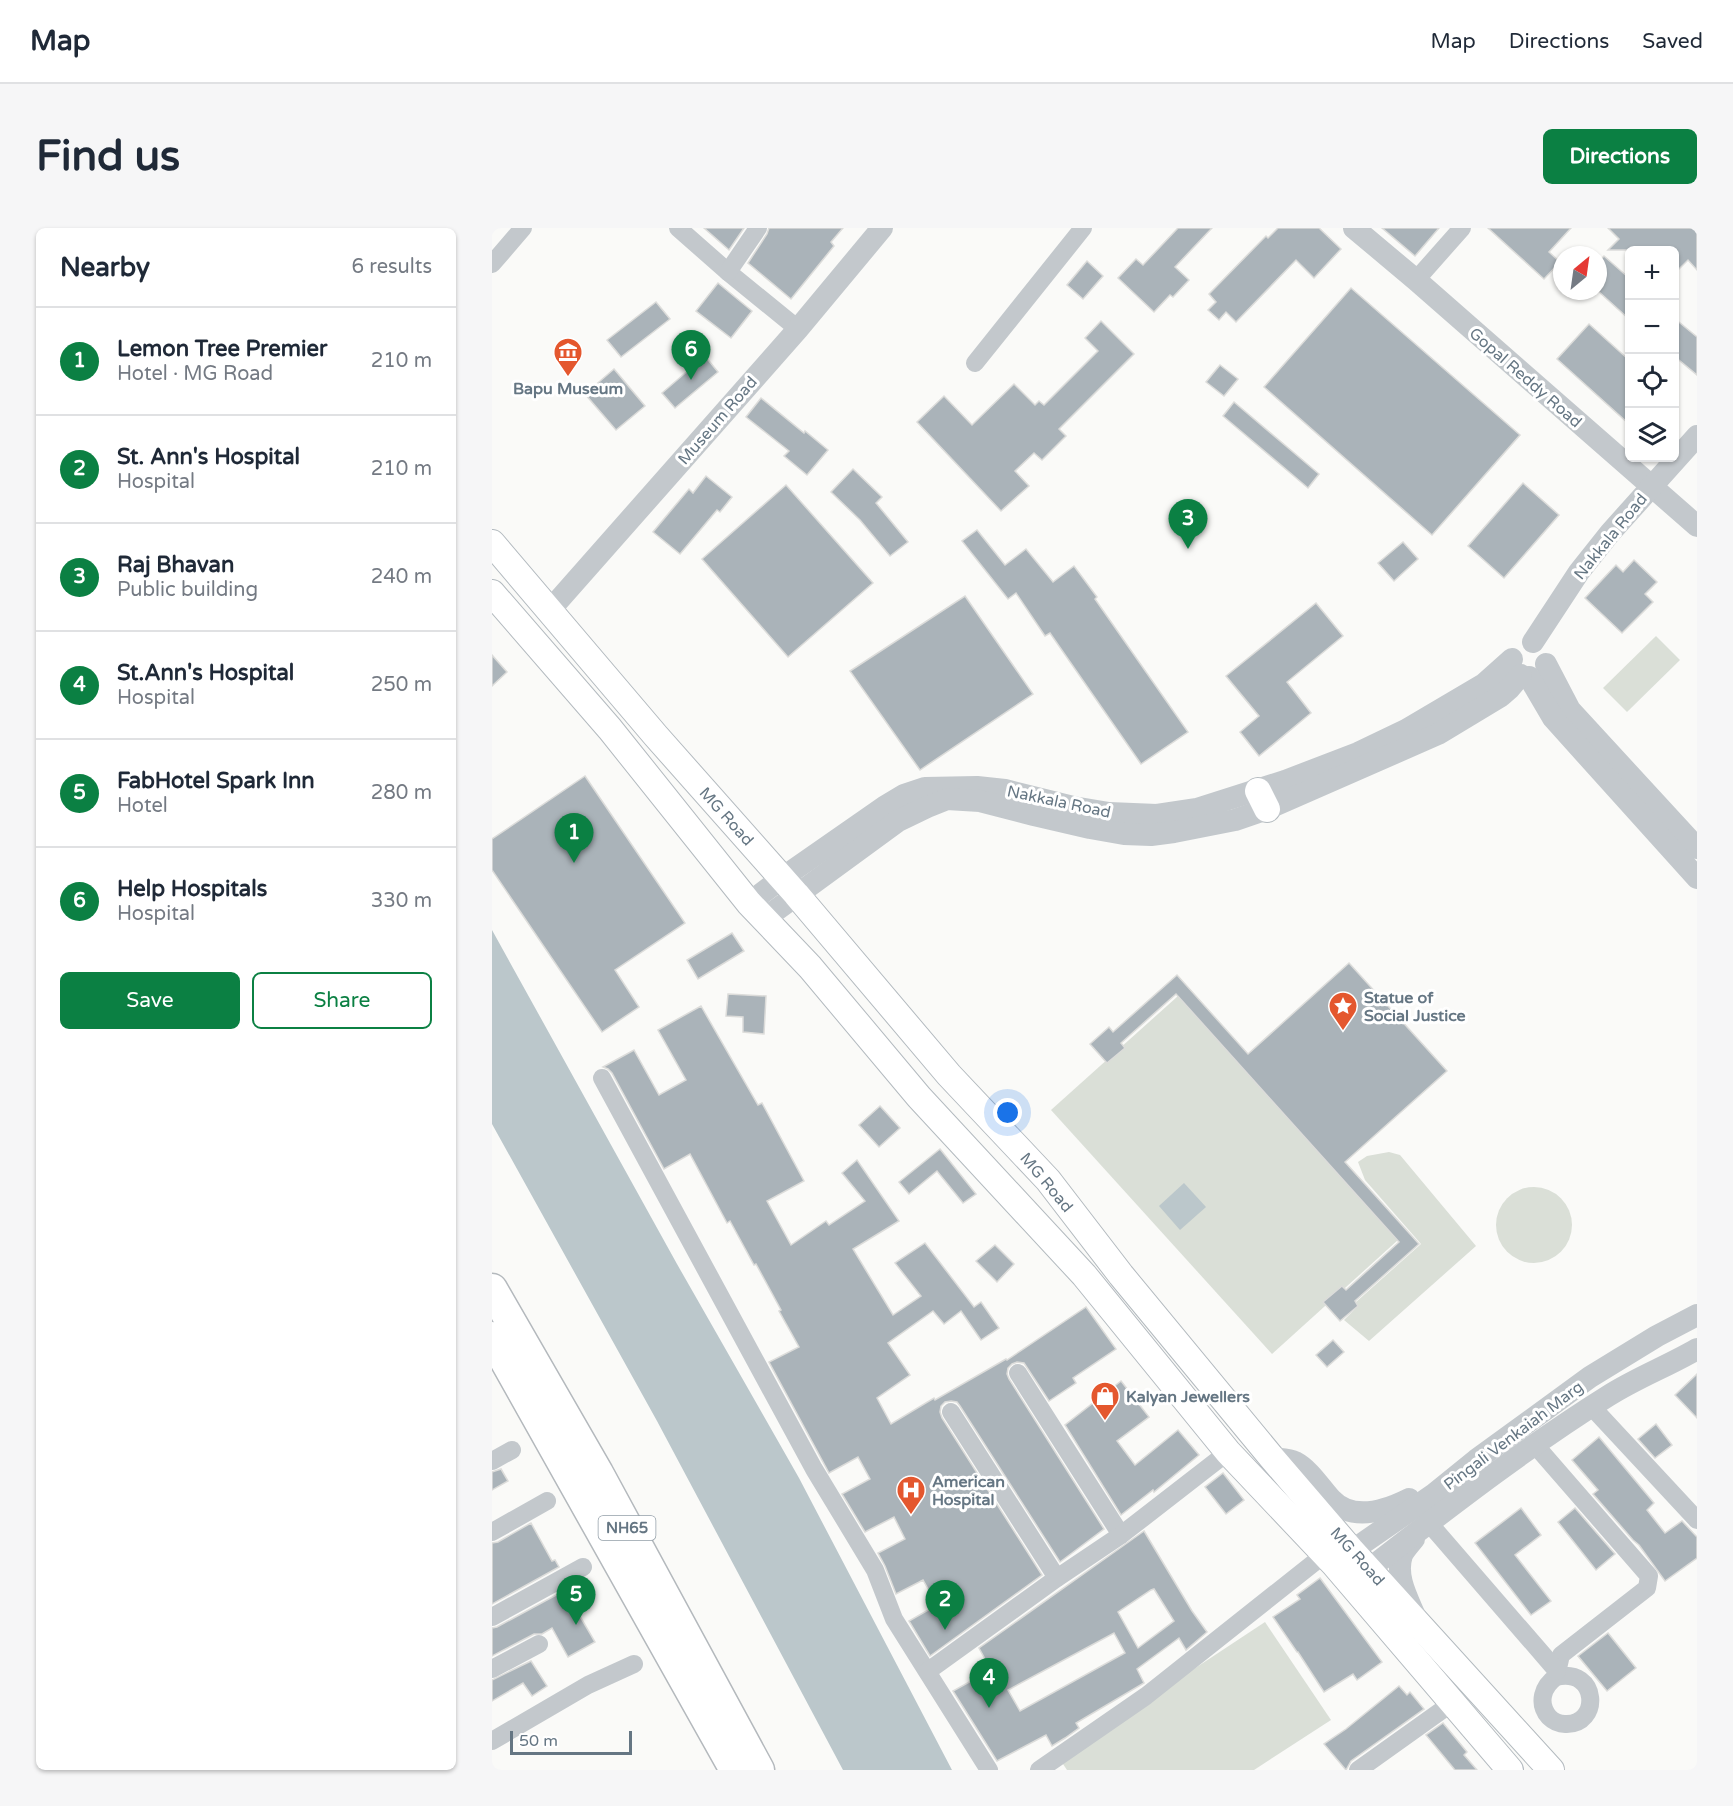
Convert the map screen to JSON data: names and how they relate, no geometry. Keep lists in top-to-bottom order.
{
  "streets": {
    "highway": ["NH65"],
    "main road": ["MG Road"],
    "street": [
      "Gopal Reddy Road",
      "Museum Road",
      "Nakkala Road",
      "Pingali Venkaiah Marg"
    ]
  },
  "crossings": [
    ["Gopal Reddy Road", "Nakkala Road"],
    ["Museum Road", "MG Road"],
    ["Nakkala Road", "MG Road"],
    ["MG Road", "Pingali Venkaiah Marg"]
  ],
  "places": {
    "museum": ["Bapu Museum"],
    "place": ["Statue of Social Justice"],
    "shop": ["Kalyan Jewellers"],
    "hospital": ["American Hospital"]
  },
  "scale_bar": "50 m",
  "north": "top right",
  "page": {
    "header": "Map",
    "nav": ["Map", "Directions", "Saved"],
    "buttons": [
      "Directions",
      ["Save", "Share"]
    ],
    "title": "Find us",
    "heading": ["Nearby", "6 results"],
    "map_buttons": ["+", "−"],
    "list": [
      {
        "mark": "1",
        "name": "Lemon Tree Premier",
        "note": "Hotel · MG Road",
        "value": "210 m"
      },
      {
        "mark": "2",
        "name": "St. Ann's Hospital",
        "note": "Hospital",
        "value": "210 m"
      },
      {
        "mark": "3",
        "name": "Raj Bhavan",
        "note": "Public building",
        "value": "240 m"
      },
      {
        "mark": "4",
        "name": "St.Ann's Hospital",
        "note": "Hospital",
        "value": "250 m"
      },
      {
        "mark": "5",
        "name": "FabHotel Spark Inn",
        "note": "Hotel",
        "value": "280 m"
      },
      {
        "mark": "6",
        "name": "Help Hospitals",
        "note": "Hospital",
        "value": "330 m"
      }
    ],
    "pins": [
      "6",
      "3",
      "1",
      "5",
      "2",
      "4"
    ],
    "scale": "50 m"
  }
}
